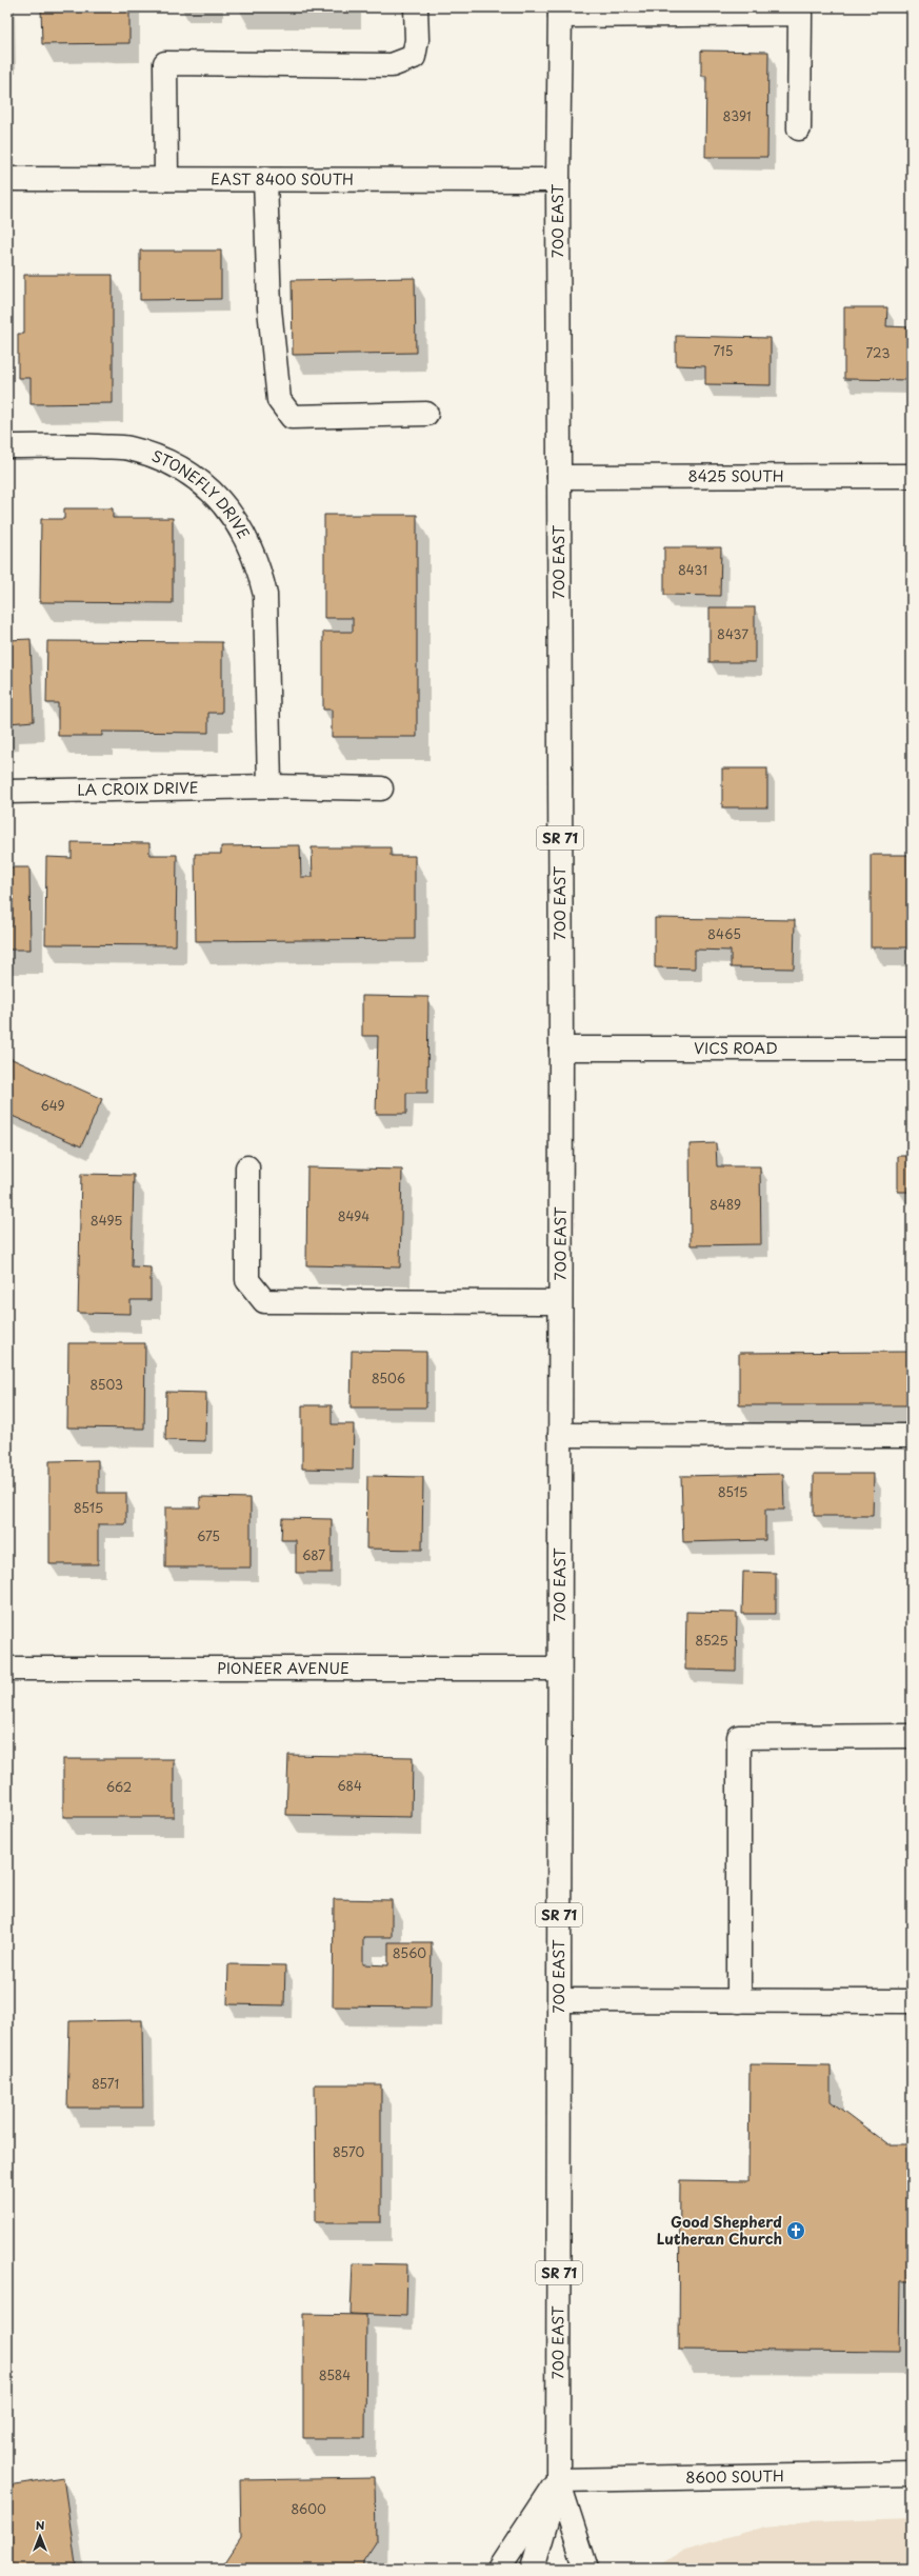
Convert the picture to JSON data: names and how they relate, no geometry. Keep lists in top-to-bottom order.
{
  "streets": {
    "main road": [
      "EAST 8400 SOUTH",
      "700 EAST",
      "8425 SOUTH",
      "STONEFLY DRIVE",
      "LA CROIX DRIVE",
      "SR 71",
      "VICS ROAD",
      "PIONEER AVENUE",
      "8600 SOUTH"
    ]
  },
  "crossings": [
    ["EAST 8400 SOUTH", "700 EAST"],
    ["700 EAST", "8425 SOUTH"],
    ["700 EAST", "VICS ROAD"],
    ["700 EAST", "PIONEER AVENUE"],
    ["700 EAST", "8600 SOUTH"],
    ["STONEFLY DRIVE", "LA CROIX DRIVE"]
  ],
  "places": {
    "church": ["Good Shepherd Lutheran Church"]
  },
  "house_numbers": [
    "8391",
    "715",
    "723",
    "8431",
    "8437",
    "8465",
    "649",
    "8489",
    "8494",
    "8495",
    "8506",
    "8503",
    "8515",
    "8515",
    "675",
    "687",
    "8525",
    "684",
    "662",
    "8560",
    "8571",
    "8570",
    "8584",
    "8600"
  ],
  "north": "top"
}
